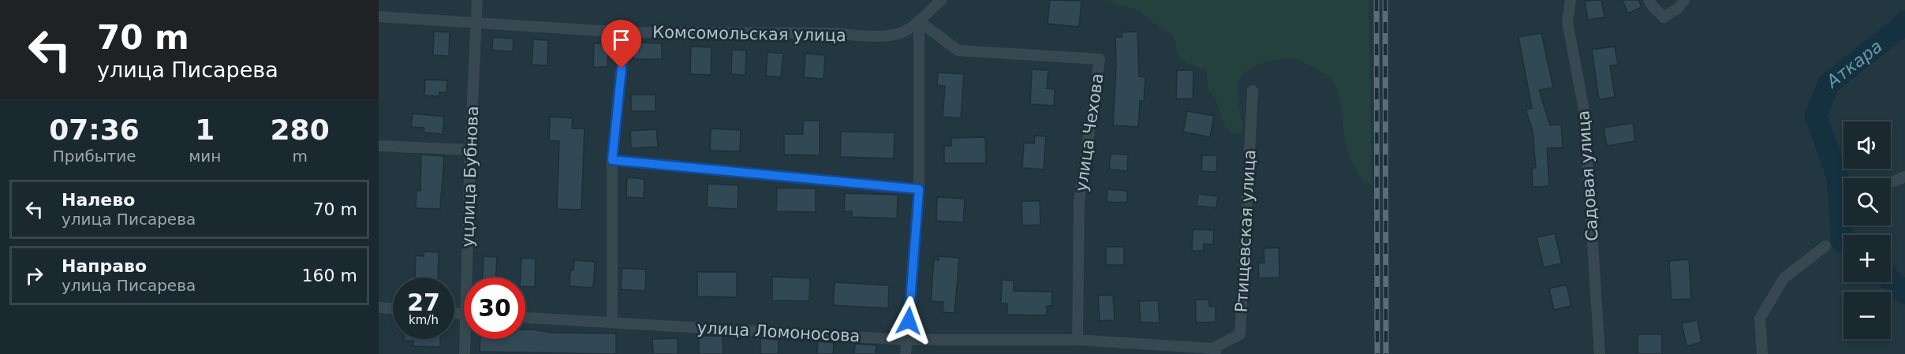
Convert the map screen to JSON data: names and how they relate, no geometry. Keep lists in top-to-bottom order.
{
  "streets": {
    "street": [
      "Комсомольская улица",
      "улица Чехова",
      "Садовая улица",
      "уцлица Бубнова",
      "Ртищевская улица",
      "улица Ломоносова"
    ]
  },
  "crossings": [
    ["Комсомольская улица", "улица Чехова"],
    ["Комсомольская улица", "уцлица Бубнова"],
    ["улица Чехова", "улица Ломоносова"],
    ["Ртищевская улица", "улица Ломоносова"]
  ],
  "water": ["Аткара"],
  "page": {
    "turn": ["70 m", "улица Писарева"],
    "eta": [
      "07:36",
      "Прибытие",
      "1",
      "мин",
      "280",
      "m"
    ],
    "map_buttons": ["+", "−"],
    "list": [
      {
        "name": "Налево",
        "note": "улица Писарева",
        "value": "70 m"
      },
      {
        "name": "Направо",
        "note": "улица Писарева",
        "value": "160 m"
      }
    ],
    "speed": "27 km/h",
    "limit": "30"
  }
}
